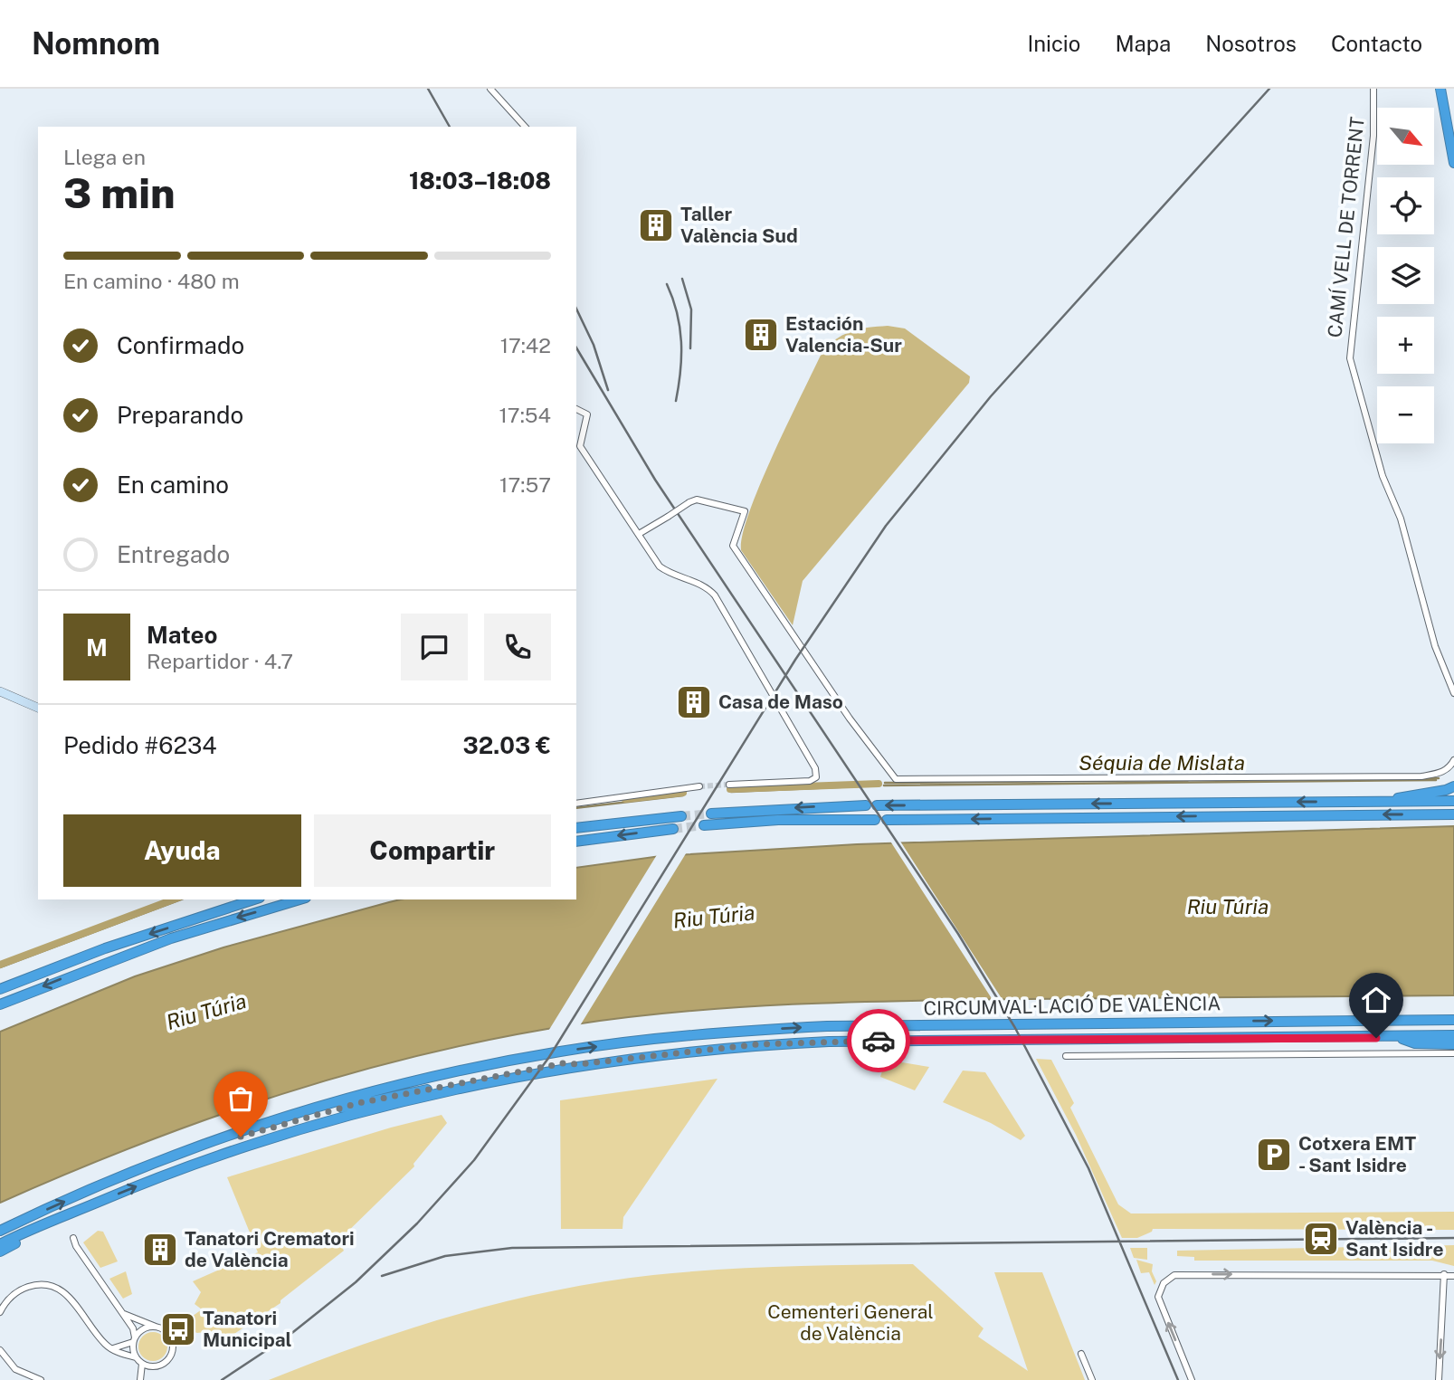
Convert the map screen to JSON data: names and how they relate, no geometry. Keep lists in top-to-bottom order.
{
  "streets": {
    "highway": ["CIRCUMVAL·LACIÓ DE VALÈNCIA"],
    "street": ["CAMÍ VELL DE TORRENT"]
  },
  "water": ["Séquia de Mislata", "Riu Túria"],
  "parks": ["Cementeri General de València"],
  "places": {
    "building": [
      "Taller València Sud",
      "Estación Valencia-Sur",
      "Casa de Maso",
      "Tanatori Crematori de València"
    ],
    "parking": ["Cotxera EMT - Sant Isidre"],
    "station": ["València - Sant Isidre"],
    "bus stop": ["Tanatori Municipal"]
  },
  "north": "bottom right",
  "page": {
    "header": "Nomnom",
    "nav": [
      "Inicio",
      "Mapa",
      "Nosotros",
      "Contacto"
    ],
    "map_buttons": ["+", "−"],
    "heading": ["3 min", "Llega en", "18:03–18:08"],
    "panel": [
      "Mateo",
      "Repartidor · 4.7",
      "Pedido #6234",
      "32.03 €"
    ],
    "bar": "En camino · 480 m",
    "list": [
      ["Confirmado", "17:42"],
      ["Preparando", "17:54"],
      ["En camino", "17:57"],
      "Entregado"
    ],
    "round": "M",
    "buttons": ["Ayuda", "Compartir"]
  }
}
